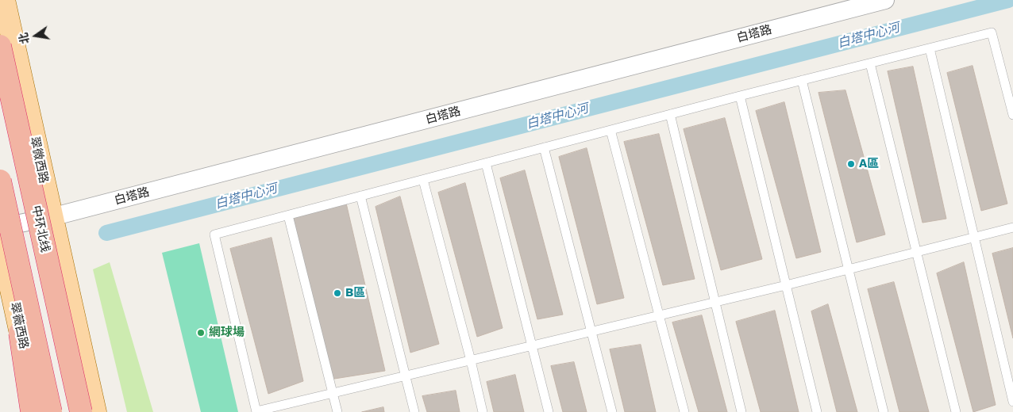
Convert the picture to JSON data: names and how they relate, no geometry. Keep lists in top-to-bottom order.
{
  "streets": {
    "highway": ["中环北线"],
    "main road": ["翠微西路", "翠薇西路"],
    "street": ["白塔路"]
  },
  "crossings": [
    ["白塔路", "翠微西路"]
  ],
  "water": ["白塔中心河"],
  "places": ["A區", "B區", "網球場"],
  "north": "left"
}
